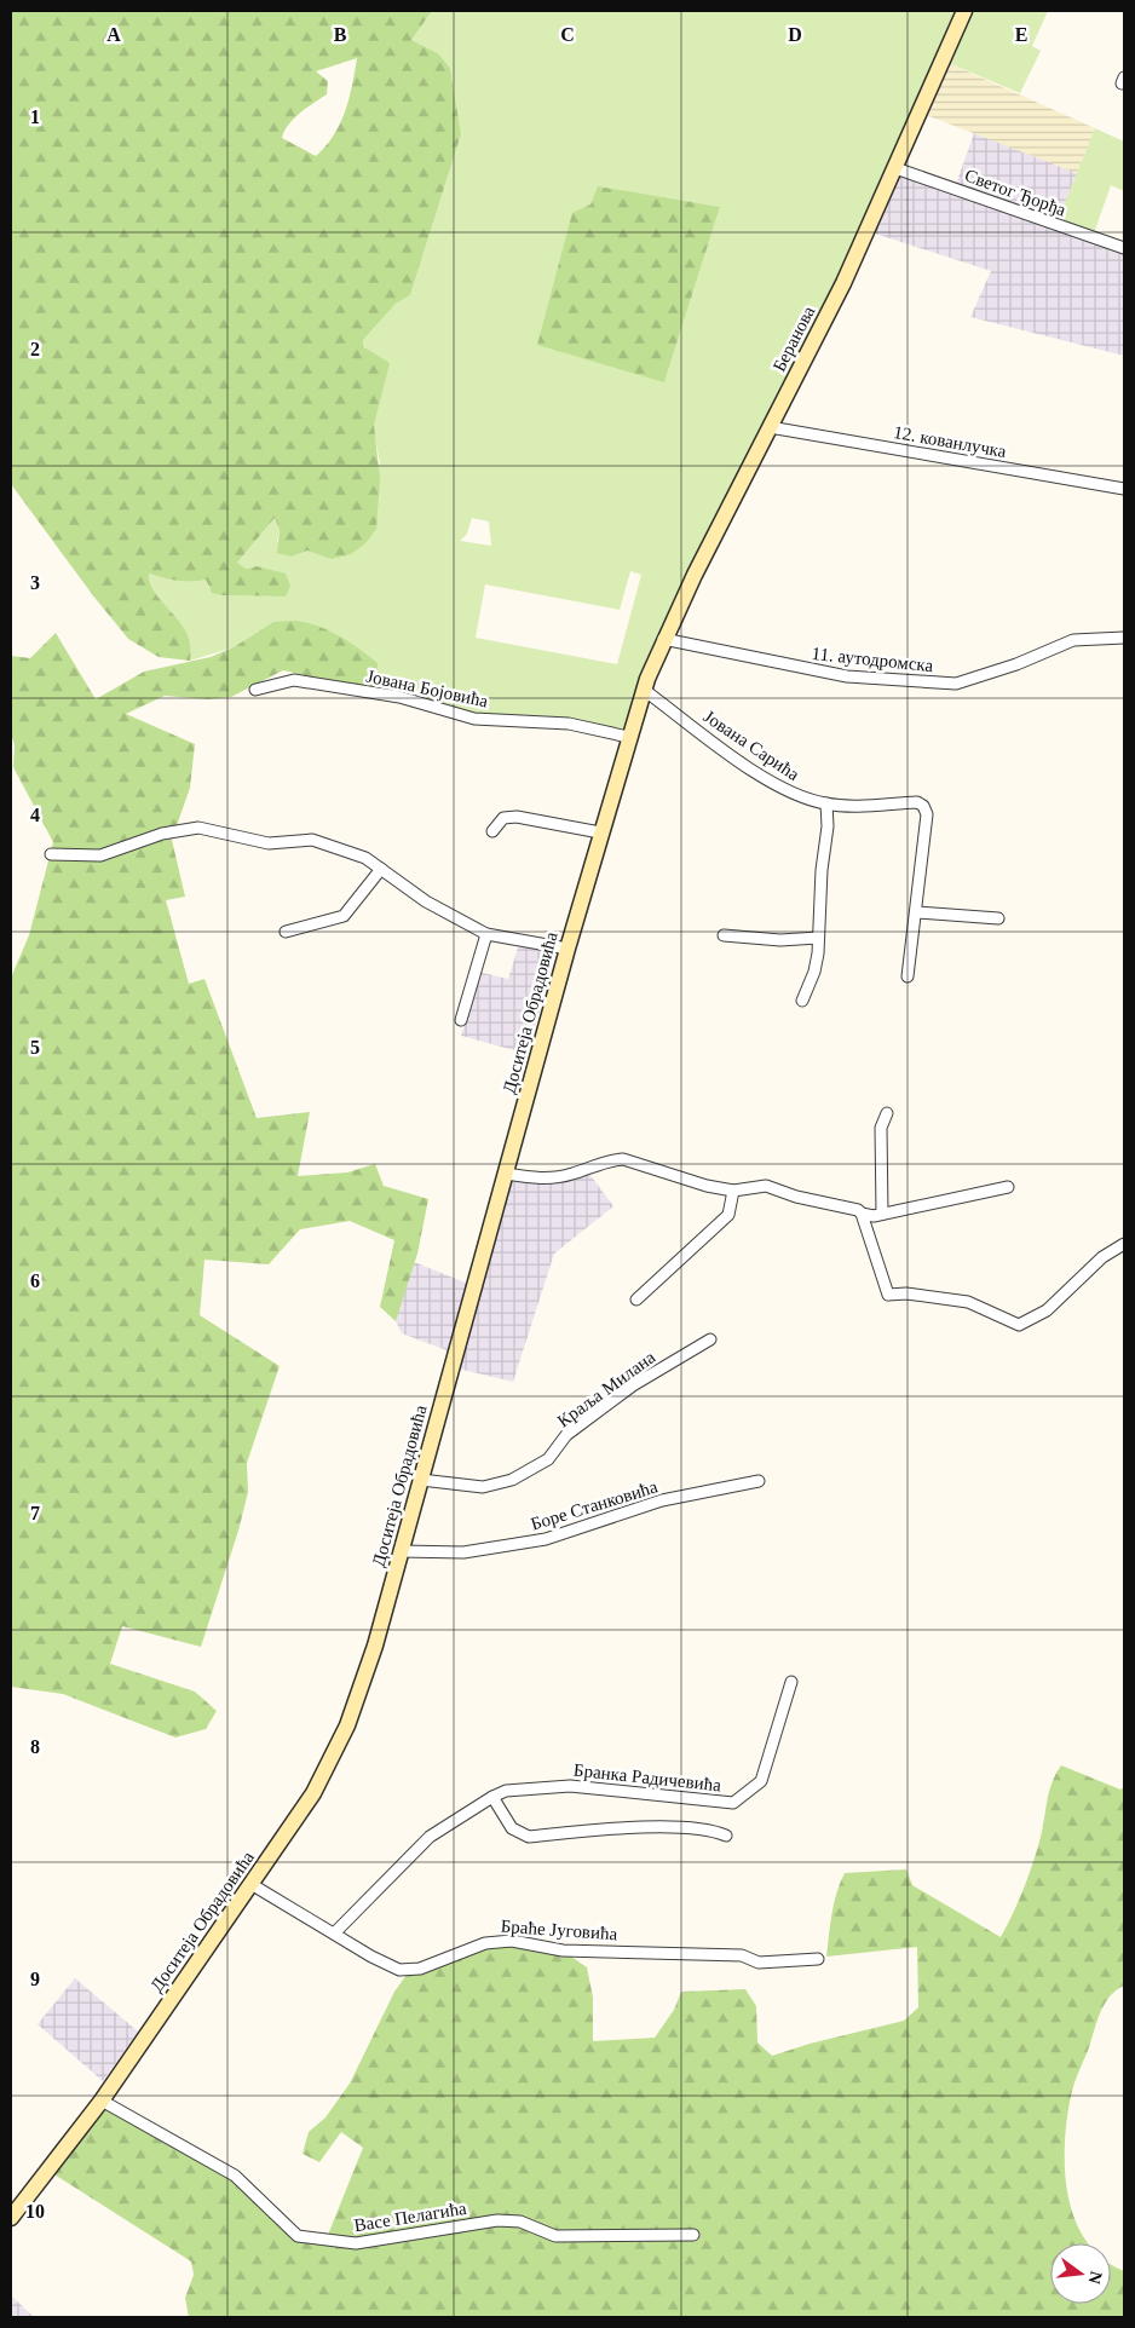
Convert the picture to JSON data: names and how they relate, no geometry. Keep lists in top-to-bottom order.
{
  "streets": {
    "main road": ["Беранова", "Доситеја Обрадовића"],
    "street": [
      "Светог Ђорђа",
      "12. кованлучка",
      "11. аутодромска",
      "Јована Бојовића",
      "Јована Сарића",
      "Краља Милана",
      "Боре Станковића",
      "Бранка Радичевића",
      "Браће Југовића",
      "Васе Пелагића"
    ]
  },
  "crossings": [
    ["Светог Ђорђа", "Беранова"],
    ["Беранова", "12. кованлучка"],
    ["Беранова", "11. аутодромска"],
    ["Беранова", "Јована Сарића"],
    ["Беранова", "Доситеја Обрадовића"],
    ["Јована Бојовића", "Доситеја Обрадовића"],
    ["Јована Сарића", "Доситеја Обрадовића"],
    ["Доситеја Обрадовића", "Краља Милана"],
    ["Доситеја Обрадовића", "Боре Станковића"],
    ["Доситеја Обрадовића", "Браће Југовића"],
    ["Доситеја Обрадовића", "Васе Пелагића"],
    ["Бранка Радичевића", "Браће Југовића"]
  ],
  "north": "right",
  "grid": {
    "columns": [
      "A",
      "B",
      "C",
      "D",
      "E"
    ],
    "rows": [
      "1",
      "2",
      "3",
      "4",
      "5",
      "6",
      "7",
      "8",
      "9",
      "10"
    ]
  }
}
